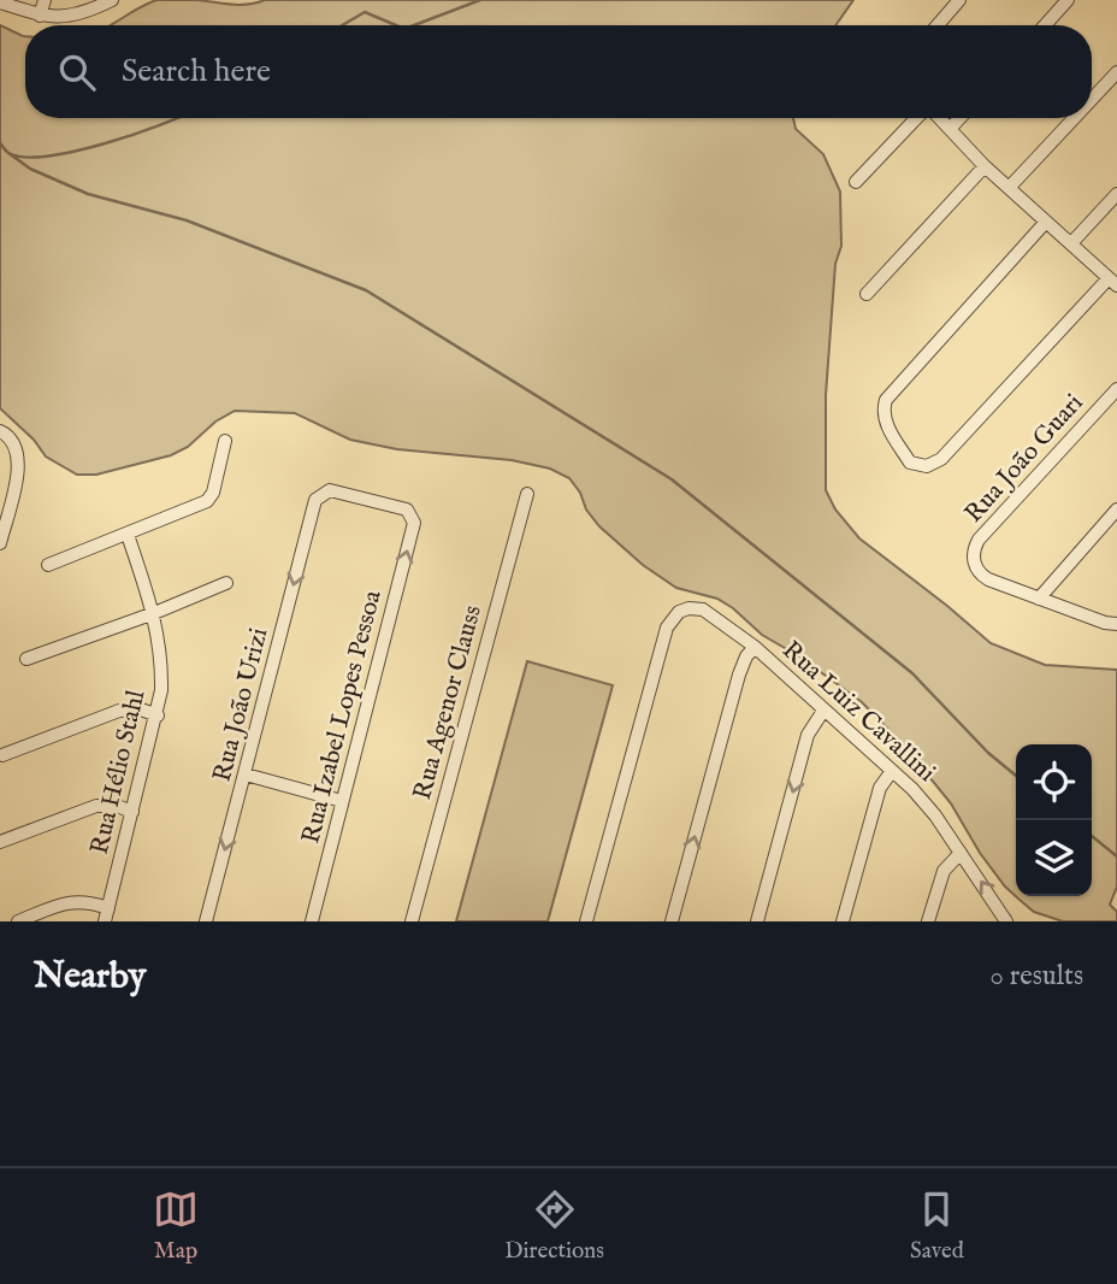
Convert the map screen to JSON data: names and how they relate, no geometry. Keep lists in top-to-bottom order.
{
  "streets": {
    "street": [
      "Rua João Guari",
      "Rua Agenor Clauss",
      "Rua João Urizi",
      "Rua Luiz Cavallini",
      "Rua Izabel Lopes Pessoa",
      "Rua Hélio Stahl"
    ]
  },
  "crossings": [
    ["Rua João Urizi", "Rua Izabel Lopes Pessoa"]
  ],
  "one_way": ["Rua João Urizi"],
  "page": {
    "search": "Search here",
    "heading": ["Nearby", "0 results"],
    "nav": ["Map", "Directions", "Saved"]
  }
}
